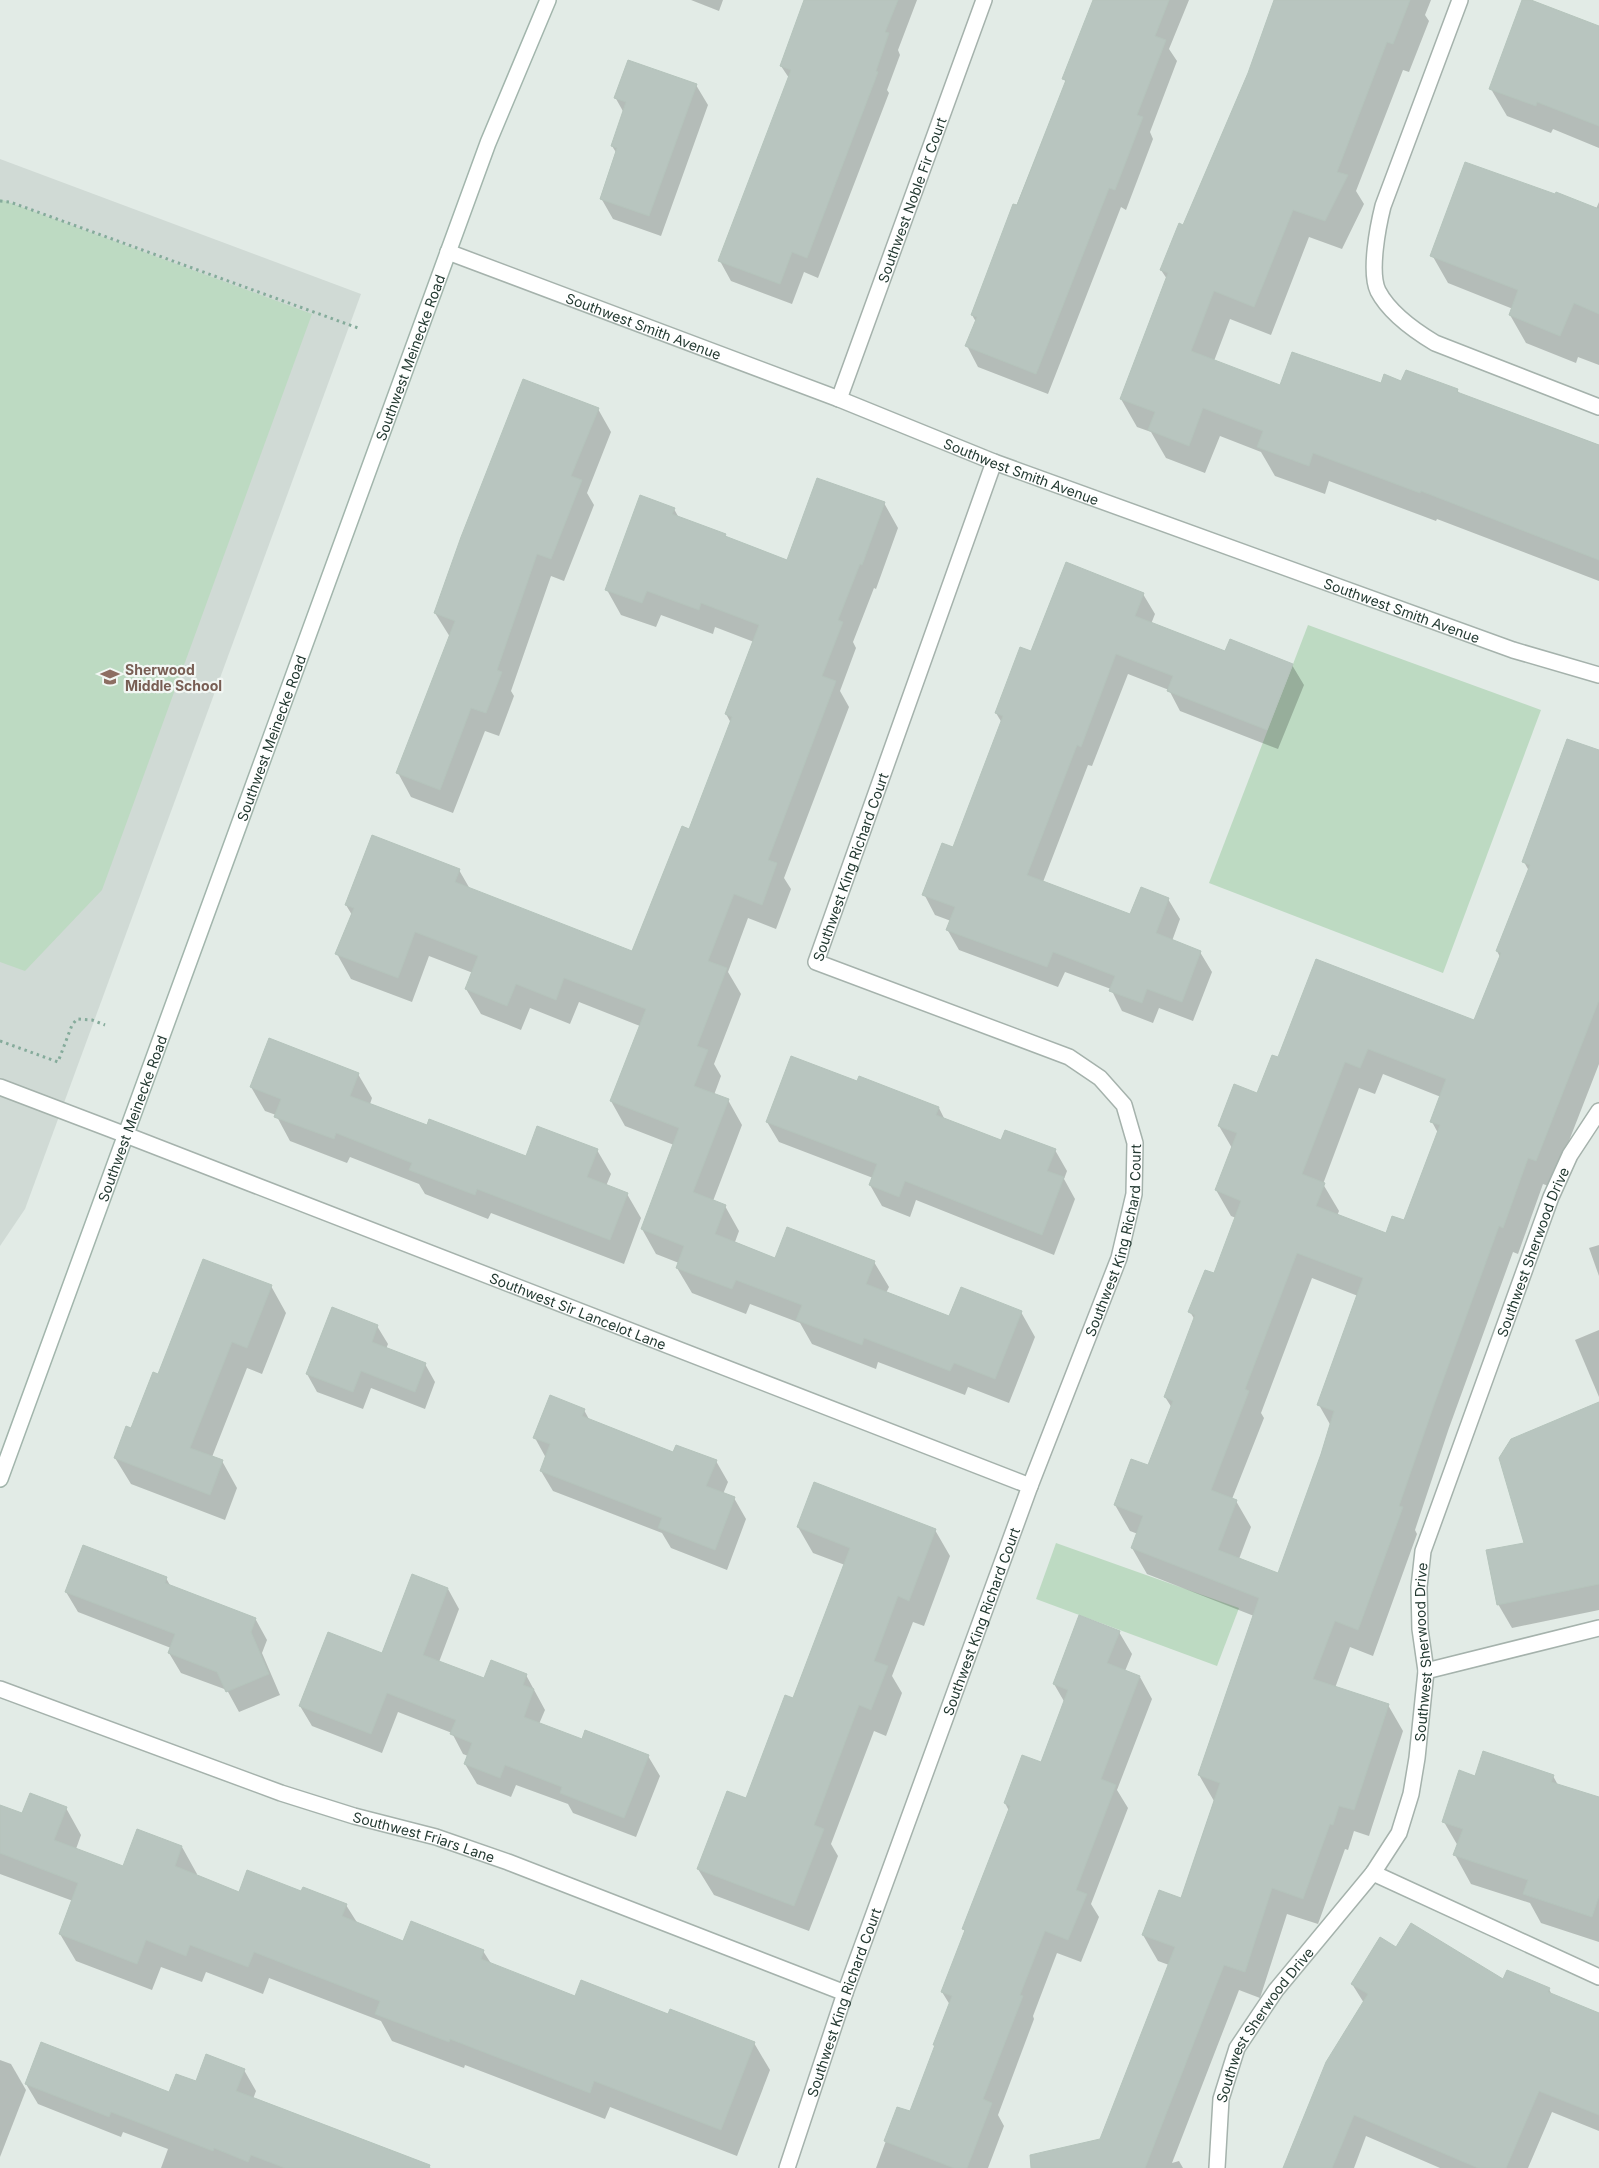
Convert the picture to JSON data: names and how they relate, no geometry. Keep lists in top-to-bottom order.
{
  "streets": {
    "street": [
      "Southwest Noble Fir Court",
      "Southwest Smith Avenue",
      "Southwest Meinecke Road",
      "Southwest King Richard Court",
      "Southwest Sherwood Drive",
      "Southwest Sir Lancelot Lane",
      "Southwest Friars Lane"
    ]
  },
  "crossings": [
    ["Southwest Noble Fir Court", "Southwest Smith Avenue"],
    ["Southwest Smith Avenue", "Southwest Meinecke Road"],
    ["Southwest Smith Avenue", "Southwest King Richard Court"],
    ["Southwest Meinecke Road", "Southwest Sir Lancelot Lane"],
    ["Southwest King Richard Court", "Southwest Sir Lancelot Lane"],
    ["Southwest King Richard Court", "Southwest Friars Lane"]
  ],
  "places": {
    "school or university": ["Sherwood Middle School"]
  }
}
